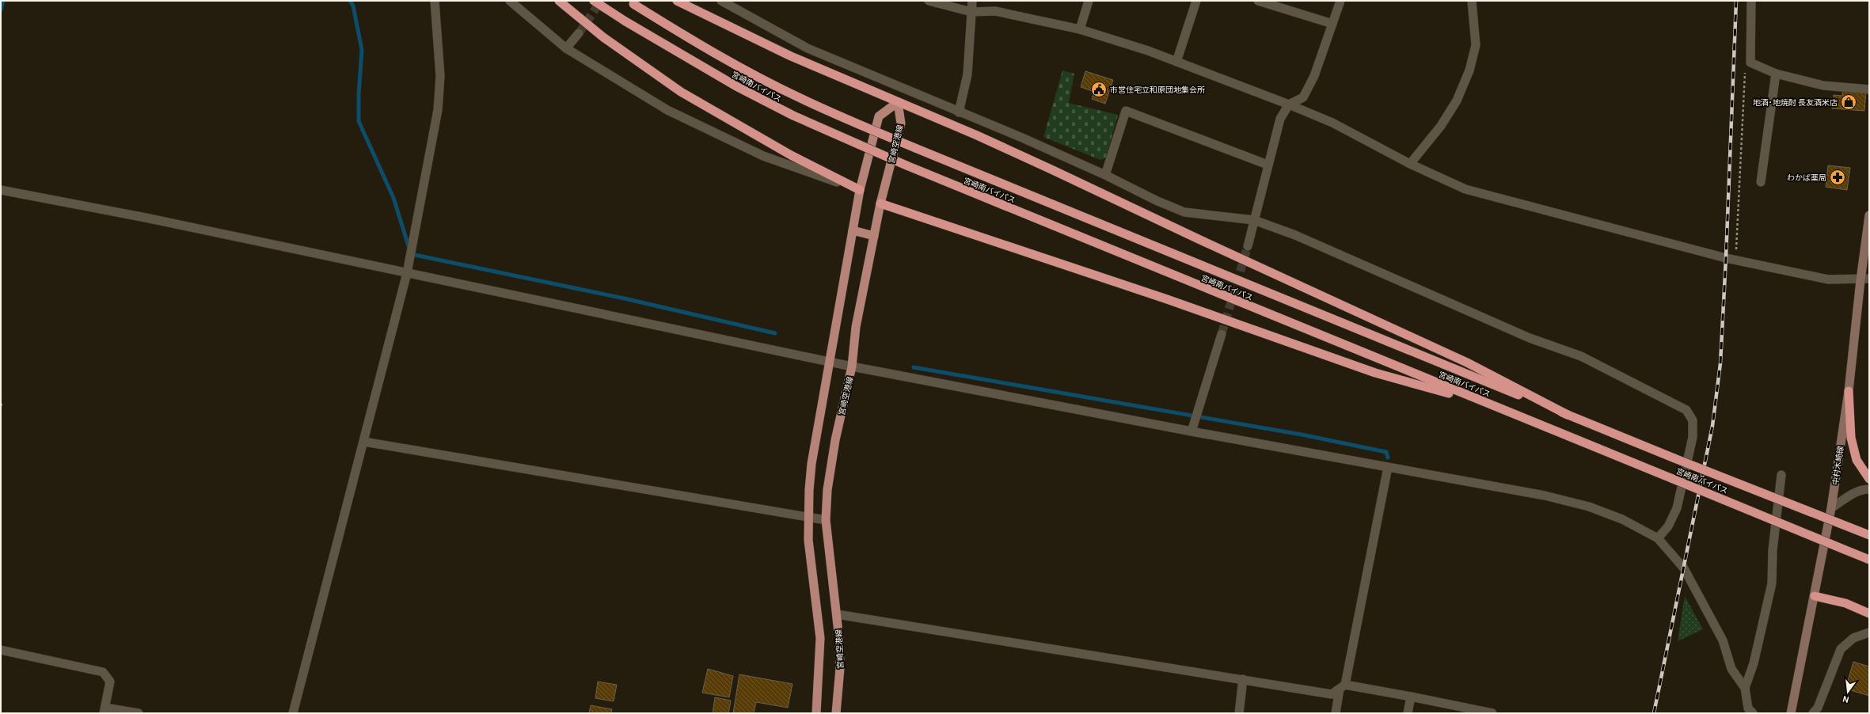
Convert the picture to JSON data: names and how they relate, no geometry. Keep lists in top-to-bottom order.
{
  "streets": {
    "highway": ["宮崎南バイパス"],
    "main road": ["宮崎空港線", "中村木崎線"]
  },
  "places": {
    "public building": ["市営住宅立和原団地集会所"],
    "shop": ["地酒･地焼酎 長友酒米店"],
    "pharmacy": ["わかば薬局"]
  },
  "north": "bottom"
}
